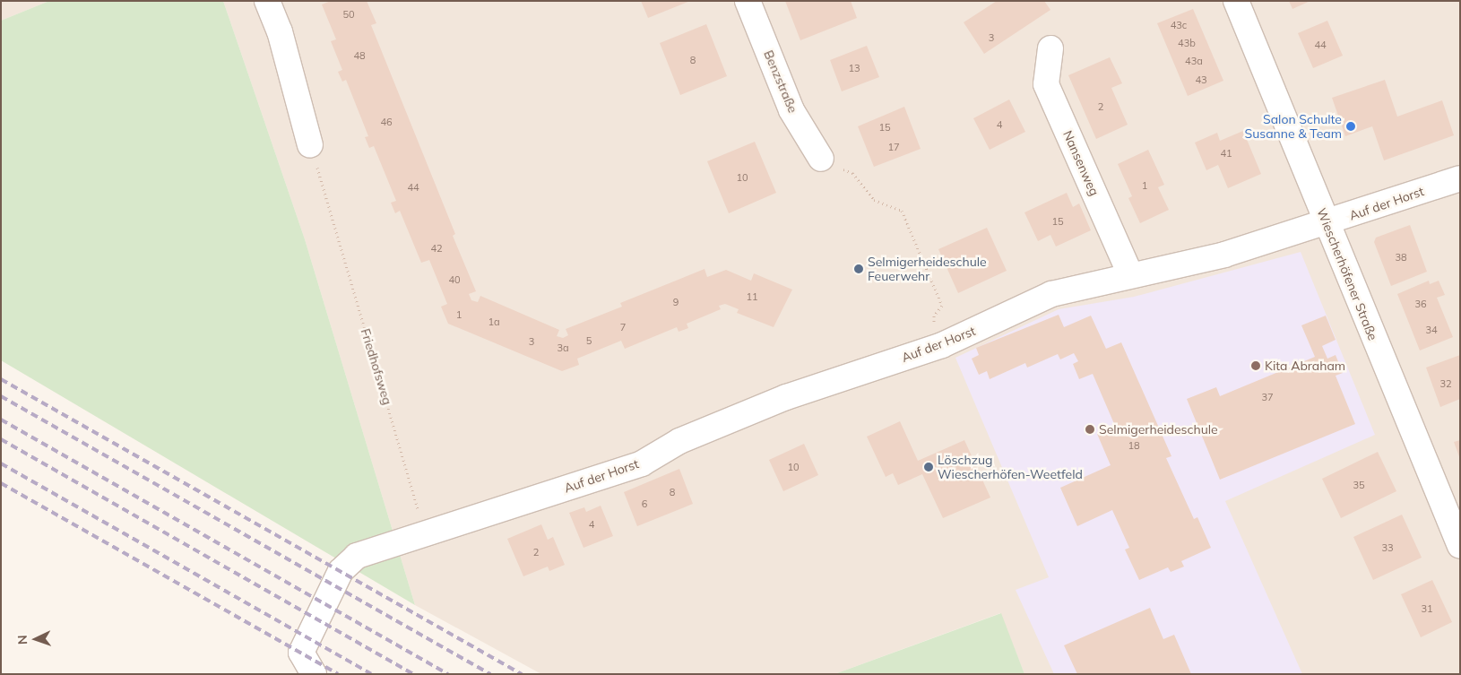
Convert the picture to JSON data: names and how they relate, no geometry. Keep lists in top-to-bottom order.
{
  "streets": {
    "street": [
      "Benzstraße",
      "Nansenweg",
      "Auf der Horst",
      "Wiescherhöfener Straße"
    ],
    "path": ["Friedhofsweg"]
  },
  "crossings": [
    ["Nansenweg", "Auf der Horst"],
    ["Auf der Horst", "Wiescherhöfener Straße"],
    ["Auf der Horst", "Friedhofsweg"]
  ],
  "places": [
    "Salon Schulte Susanne & Team",
    "Selmigerheideschule Feuerwehr",
    "Kita Abraham",
    "Selmigerheideschule",
    "Löschzug Wiescherhöfen-Weetfeld"
  ],
  "house_numbers": [
    "50",
    "43c",
    "3",
    "43b",
    "44",
    "48",
    "8",
    "43a",
    "13",
    "43",
    "2",
    "46",
    "4",
    "15",
    "17",
    "41",
    "10",
    "1",
    "44",
    "15",
    "42",
    "38",
    "40",
    "11",
    "9",
    "36",
    "1",
    "1a",
    "7",
    "34",
    "5",
    "3",
    "3a",
    "32",
    "37",
    "18",
    "10",
    "35",
    "8",
    "6",
    "4",
    "33",
    "2",
    "31"
  ],
  "north": "left"
}
